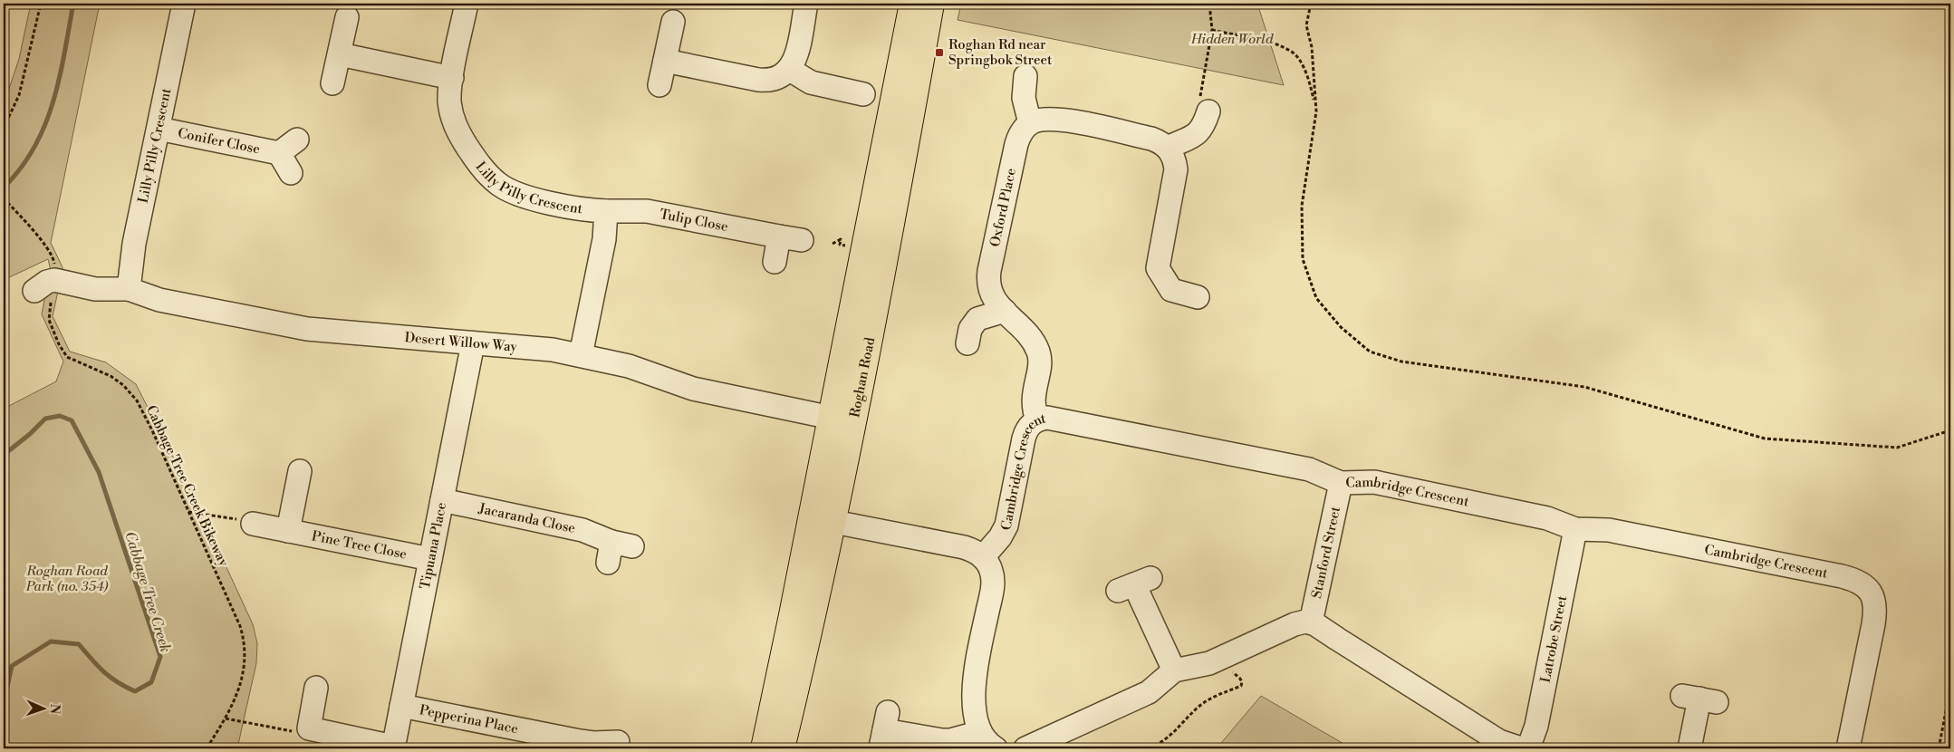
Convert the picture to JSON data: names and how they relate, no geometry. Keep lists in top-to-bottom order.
{
  "streets": {
    "main road": ["Roghan Road"],
    "street": [
      "Conifer Close",
      "Lilly Pilly Crescent",
      "Oxford Place",
      "Tulip Close",
      "Desert Willow Way",
      "Cambridge Crescent",
      "Jacaranda Close",
      "Pine Tree Close",
      "Tipuana Place",
      "Stanford Street",
      "Latrobe Street",
      "Pepperina Place"
    ],
    "path": ["Cabbage Tree Creek Bikeway"]
  },
  "crossings": [
    ["Conifer Close", "Lilly Pilly Crescent"],
    ["Lilly Pilly Crescent", "Tulip Close"],
    ["Lilly Pilly Crescent", "Desert Willow Way"],
    ["Oxford Place", "Cambridge Crescent"],
    ["Desert Willow Way", "Roghan Road"],
    ["Desert Willow Way", "Cabbage Tree Creek Bikeway"],
    ["Desert Willow Way", "Tipuana Place"],
    ["Cambridge Crescent", "Stanford Street"],
    ["Cambridge Crescent", "Latrobe Street"],
    ["Jacaranda Close", "Tipuana Place"],
    ["Pine Tree Close", "Tipuana Place"],
    ["Tipuana Place", "Pepperina Place"]
  ],
  "water": ["Cabbage Tree Creek"],
  "parks": ["Hidden World", "Roghan Road Park (no. 354)"],
  "places": {
    "transit": ["Roghan Rd near Springbok Street"]
  },
  "north": "right"
}
